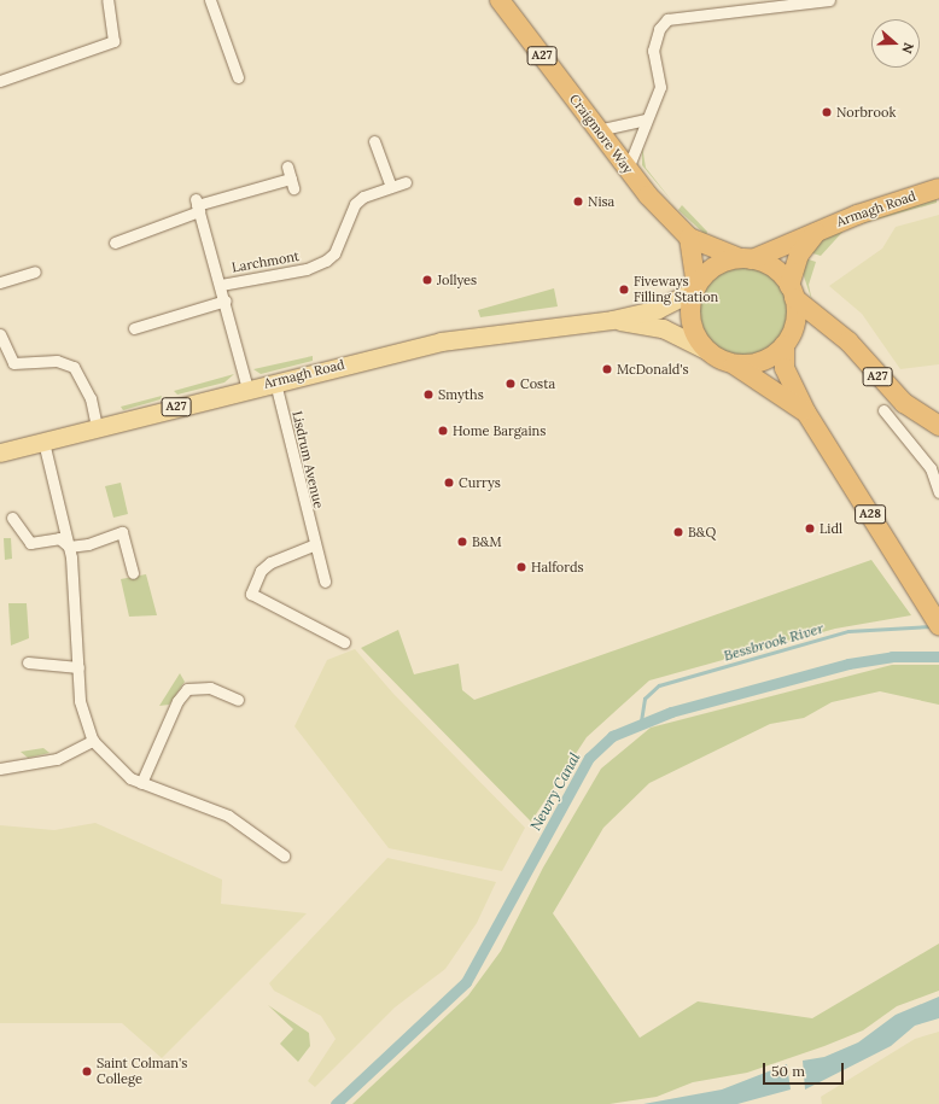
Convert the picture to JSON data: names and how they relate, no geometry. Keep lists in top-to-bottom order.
{
  "streets": {
    "highway": [
      "A27",
      "Craigmore Way",
      "Armagh Road",
      "A28"
    ],
    "street": ["Larchmont", "Lisdrum Avenue"]
  },
  "crossings": [
    ["A27", "Craigmore Way"],
    ["A27", "Armagh Road"],
    ["Craigmore Way", "Armagh Road"],
    ["Armagh Road", "Larchmont"],
    ["Armagh Road", "Lisdrum Avenue"]
  ],
  "water": ["Bessbrook River", "Newry Canal"],
  "places": [
    "Norbrook",
    "Nisa",
    "Jollyes",
    "Fiveways Filling Station",
    "McDonald's",
    "Costa",
    "Smyths",
    "Home Bargains",
    "Currys",
    "Lidl",
    "B&Q",
    "B&M",
    "Halfords",
    "Saint Colman's College"
  ],
  "scale_bar": "50 m",
  "north": "right"
}
